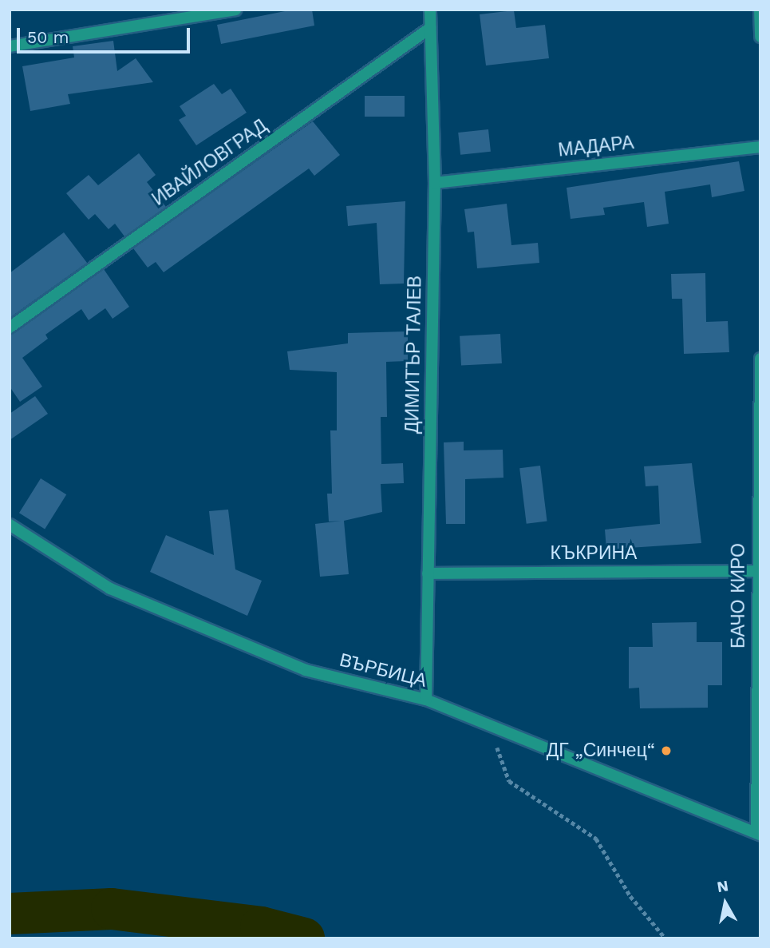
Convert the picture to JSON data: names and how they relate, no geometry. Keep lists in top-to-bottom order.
{
  "streets": {
    "street": [
      "МАДАРА",
      "ИВАЙЛОВГРАД",
      "ДИМИТЪР ТАЛЕВ",
      "КЪКРИНА",
      "БАЧО КИРО",
      "ВЪРБИЦА"
    ]
  },
  "crossings": [
    ["МАДАРА", "ДИМИТЪР ТАЛЕВ"],
    ["ИВАЙЛОВГРАД", "ДИМИТЪР ТАЛЕВ"],
    ["ДИМИТЪР ТАЛЕВ", "КЪКРИНА"],
    ["ДИМИТЪР ТАЛЕВ", "ВЪРБИЦА"],
    ["КЪКРИНА", "БАЧО КИРО"],
    ["БАЧО КИРО", "ВЪРБИЦА"]
  ],
  "places": ["ДГ „Синчец“"],
  "scale_bar": "50 m",
  "north": "top"
}
